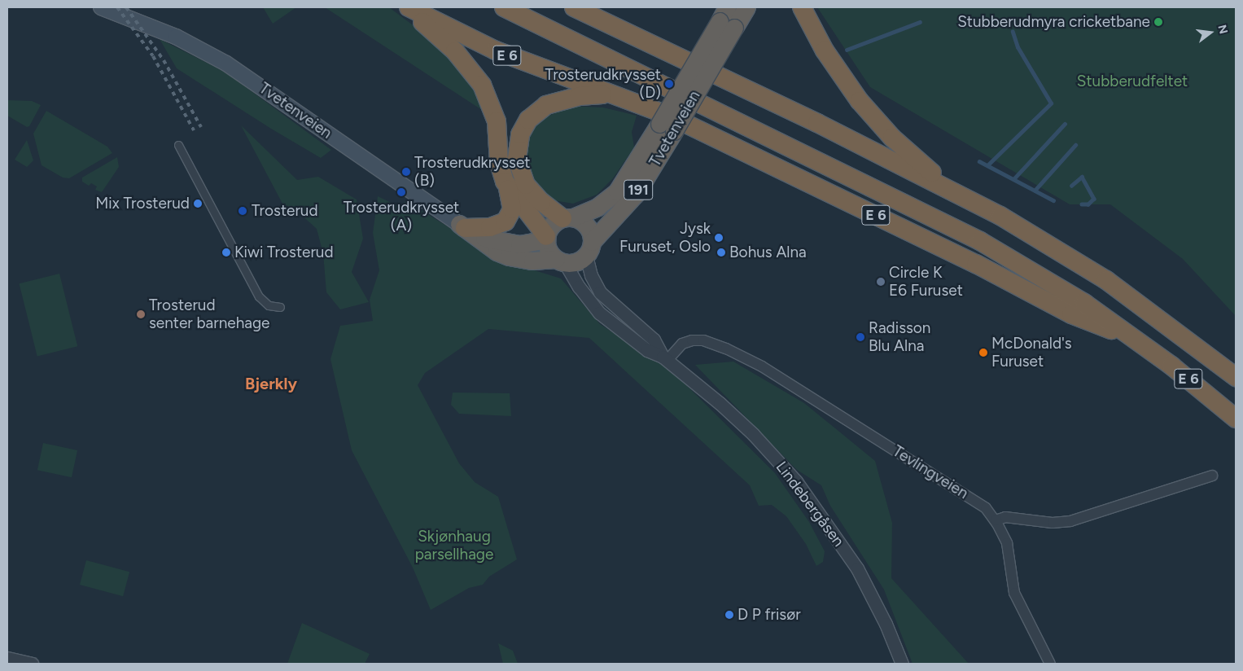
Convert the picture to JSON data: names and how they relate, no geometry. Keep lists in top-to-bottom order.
{
  "streets": {
    "highway": ["E 6", "Tvetenveien", "191"],
    "street": ["Tevlingveien", "Lindebergåsen"]
  },
  "crossings": [
    ["E 6", "Tvetenveien"],
    ["Tvetenveien", "Lindebergåsen"],
    ["Tevlingveien", "Lindebergåsen"]
  ],
  "districts": ["Bjerkly"],
  "parks": ["Stubberudfeltet", "Skjønhaug parsellhage"],
  "places": [
    "Stubberudmyra cricketbane",
    "Trosterudkrysset (D)",
    "Trosterudkrysset (B)",
    "Trosterudkrysset (A)",
    "Mix Trosterud",
    "Trosterud",
    "Jysk Furuset, Oslo",
    "Kiwi Trosterud",
    "Bohus Alna",
    "Circle K E6 Furuset",
    "Trosterud senter barnehage",
    "Radisson Blu Alna",
    "McDonald's Furuset",
    "D P frisør"
  ],
  "north": "right"
}
